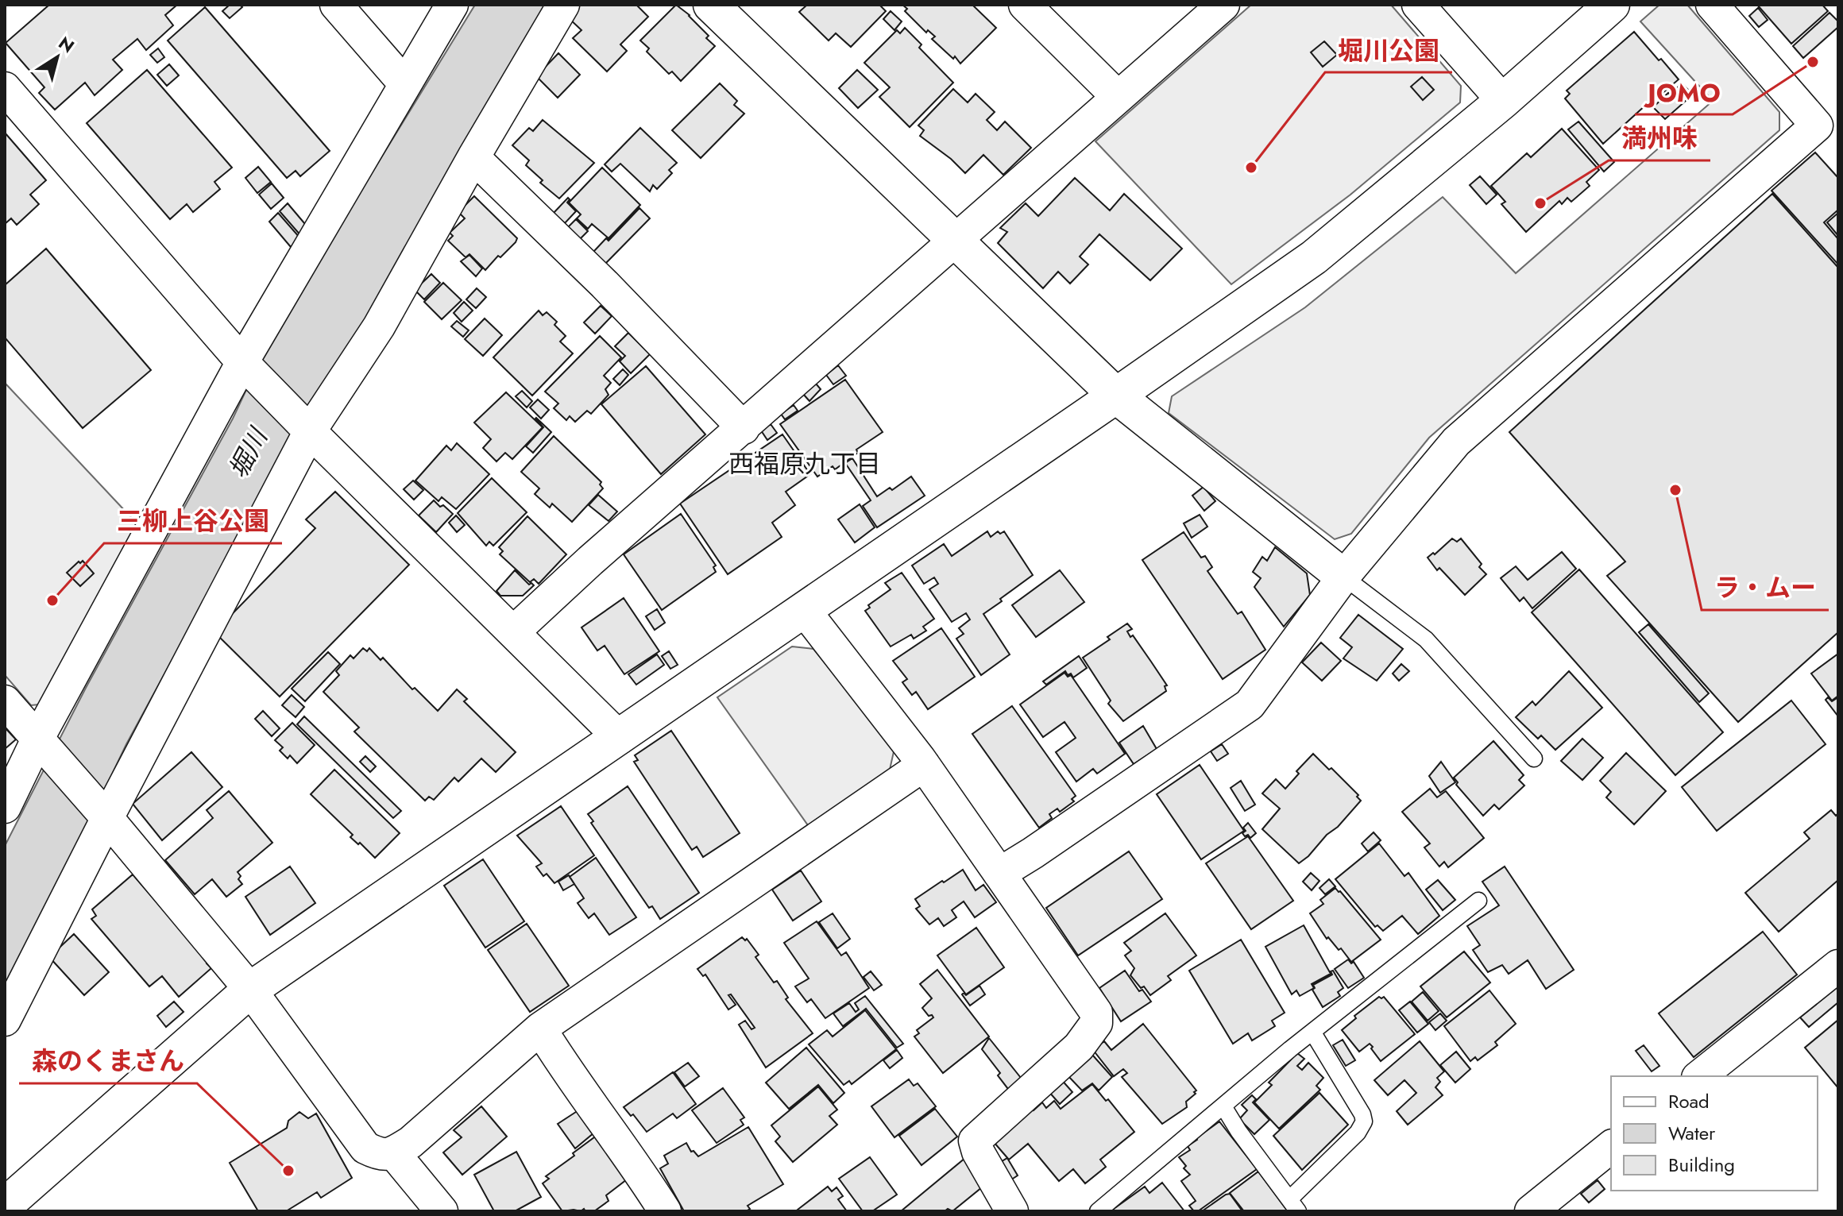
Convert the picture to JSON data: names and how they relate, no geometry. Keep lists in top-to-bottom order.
{
  "districts": ["西福原九丁目"],
  "water": ["堀川"],
  "places": [
    "JOMO",
    "堀川公園",
    "満州味",
    "ラ・ムー",
    "三柳上谷公園",
    "森のくまさん"
  ],
  "legend": ["Road", "Water", "Building"],
  "north": "top right"
}
